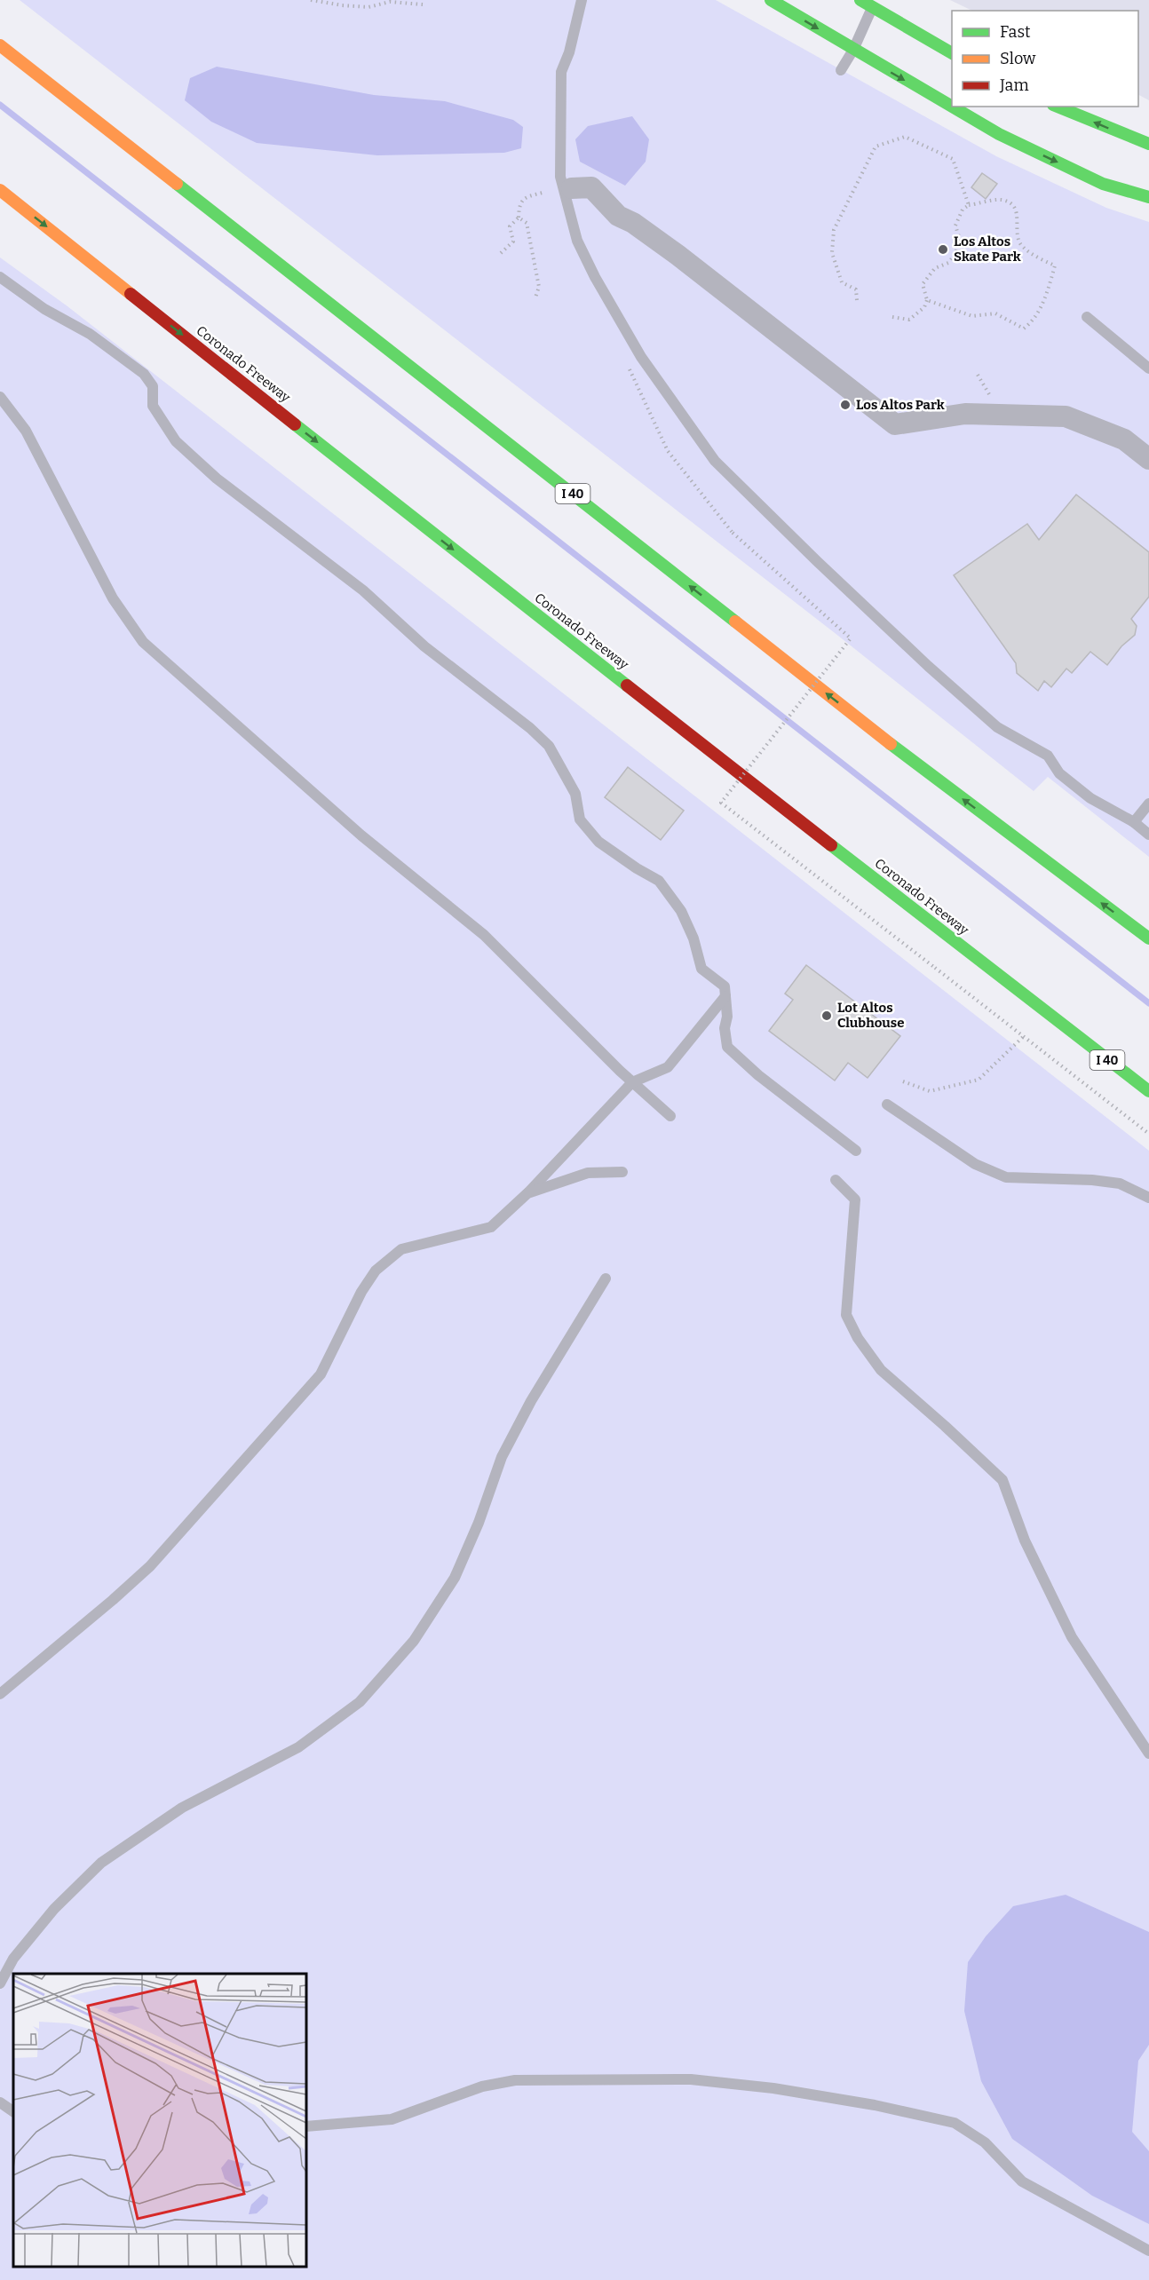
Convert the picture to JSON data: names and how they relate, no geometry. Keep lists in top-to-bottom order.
{
  "streets": {
    "main road": ["Coronado Freeway", "I 40"]
  },
  "one_way": ["Coronado Freeway"],
  "places": ["Los Altos Skate Park", "Los Altos Park", "Lot Altos Clubhouse"],
  "legend": ["Fast", "Slow", "Jam"]
}
